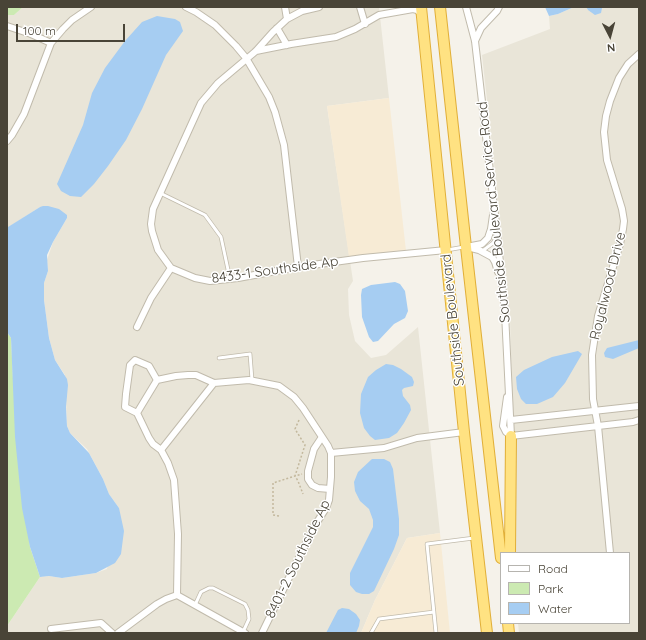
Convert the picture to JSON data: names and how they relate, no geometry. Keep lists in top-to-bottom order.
{
  "streets": {
    "highway": ["Southside Boulevard"],
    "street": [
      "Southside Boulevard Service Road",
      "8433-1 Southside Ap",
      "Royalwood Drive",
      "8401-2 Southside Ap"
    ]
  },
  "crossings": [
    ["8433-1 Southside Ap", "Southside Boulevard"]
  ],
  "legend": ["Road", "Park", "Water"],
  "scale_bar": "100 m",
  "north": "bottom"
}
